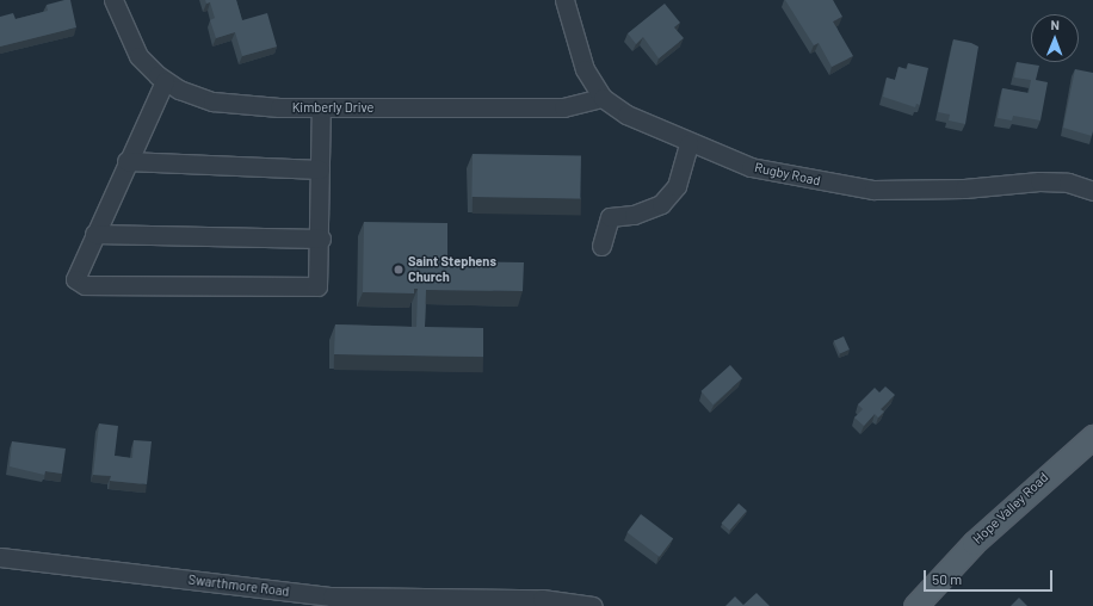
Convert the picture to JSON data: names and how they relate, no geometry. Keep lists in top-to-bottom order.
{
  "streets": {
    "main road": ["Hope Valley Road"],
    "street": ["Kimberly Drive", "Rugby Road", "Swarthmore Road"]
  },
  "crossings": [
    ["Kimberly Drive", "Rugby Road"]
  ],
  "places": ["Saint Stephens Church"],
  "scale_bar": "50 m",
  "north": "top"
}
